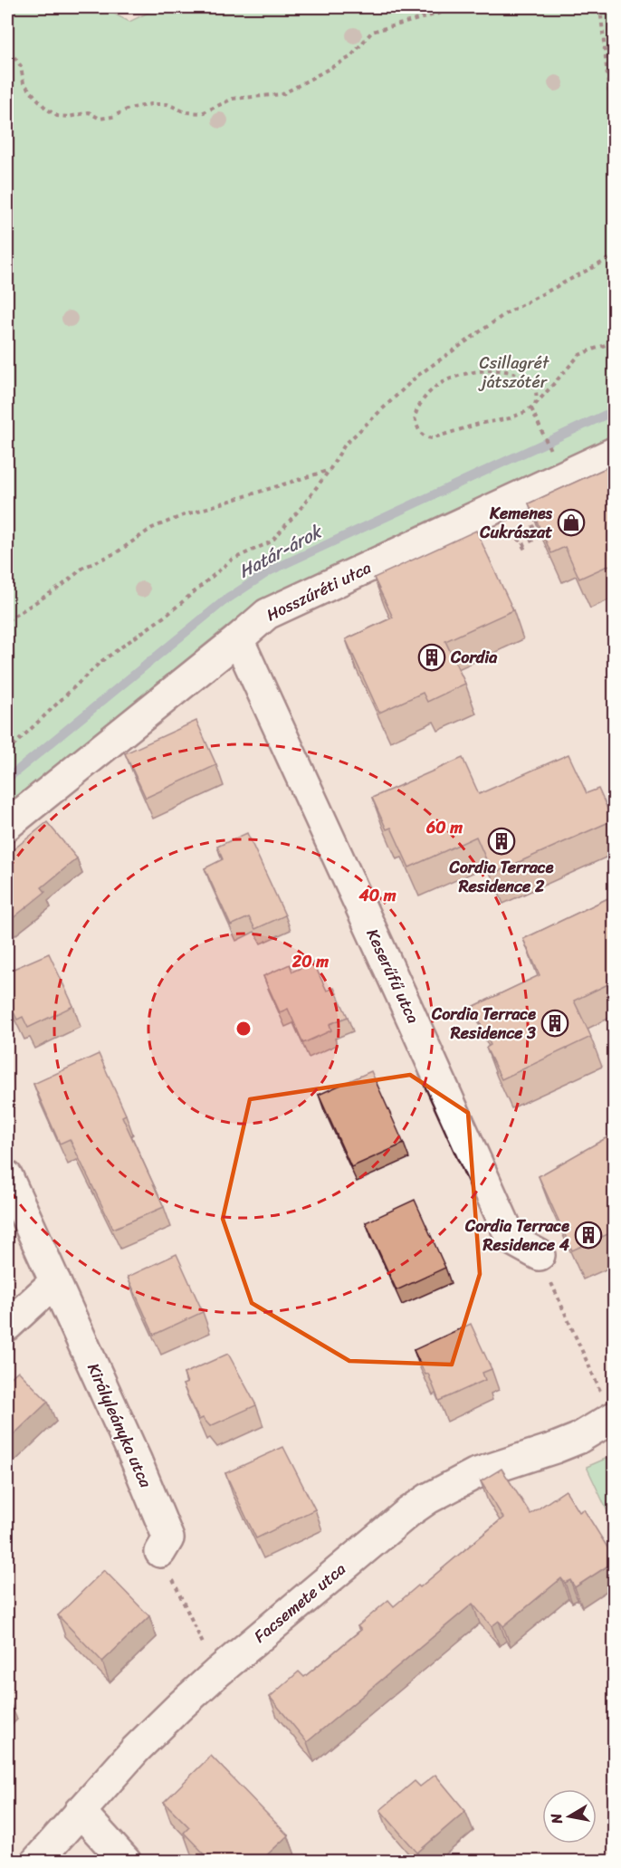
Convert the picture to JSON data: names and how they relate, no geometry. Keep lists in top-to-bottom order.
{
  "streets": {
    "street": [
      "Hosszúréti utca",
      "Keserűfű utca",
      "Királyleányka utca",
      "Facsemete utca"
    ]
  },
  "crossings": [
    ["Hosszúréti utca", "Keserűfű utca"]
  ],
  "water": ["Határ-árok"],
  "parks": ["Csillagrét játszótér"],
  "places": {
    "shop": ["Kemenes Cukrászat"],
    "building": [
      "Cordia",
      "Cordia Terrace Residence 2",
      "Cordia Terrace Residence 3",
      "Cordia Terrace Residence 4"
    ]
  },
  "north": "left",
  "rings": ["60 m", "40 m", "20 m"]
}
